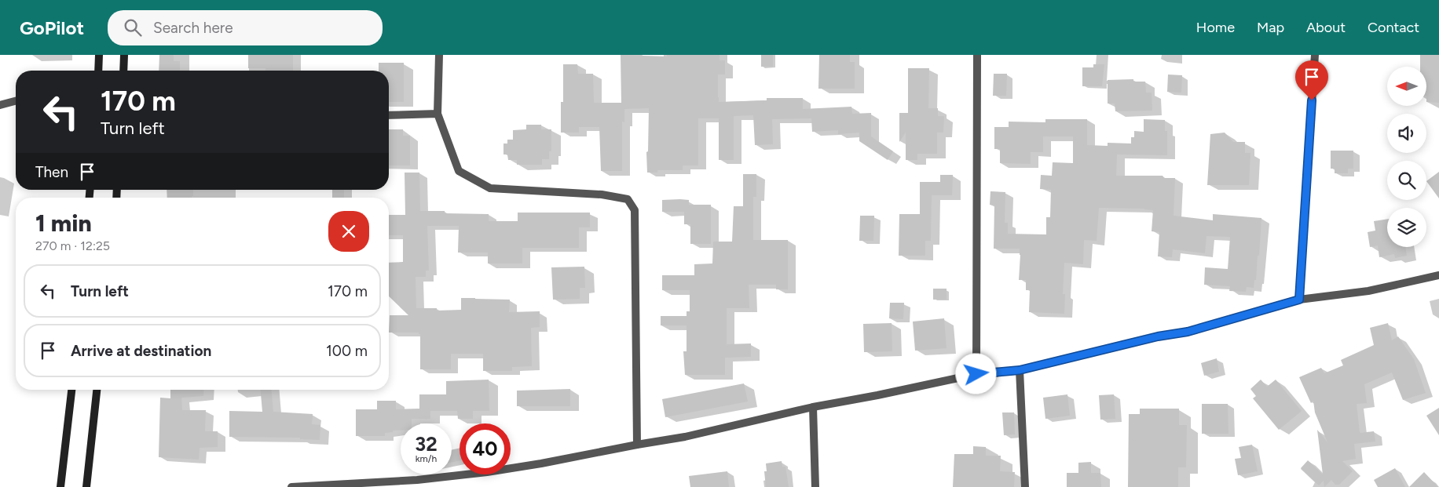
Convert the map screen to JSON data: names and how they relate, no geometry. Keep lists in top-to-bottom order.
{
  "north": "left",
  "page": {
    "header": "GoPilot",
    "search": "Search here",
    "nav": [
      "Home",
      "Map",
      "About",
      "Contact"
    ],
    "turn": ["170 m", "Turn left"],
    "then": "Then",
    "heading": ["1 min", "270 m · 12:25"],
    "list": [
      {
        "name": "Turn left",
        "value": "170 m"
      },
      {
        "name": "Arrive at destination",
        "value": "100 m"
      }
    ],
    "speed": "32 km/h",
    "limit": "40"
  }
}
